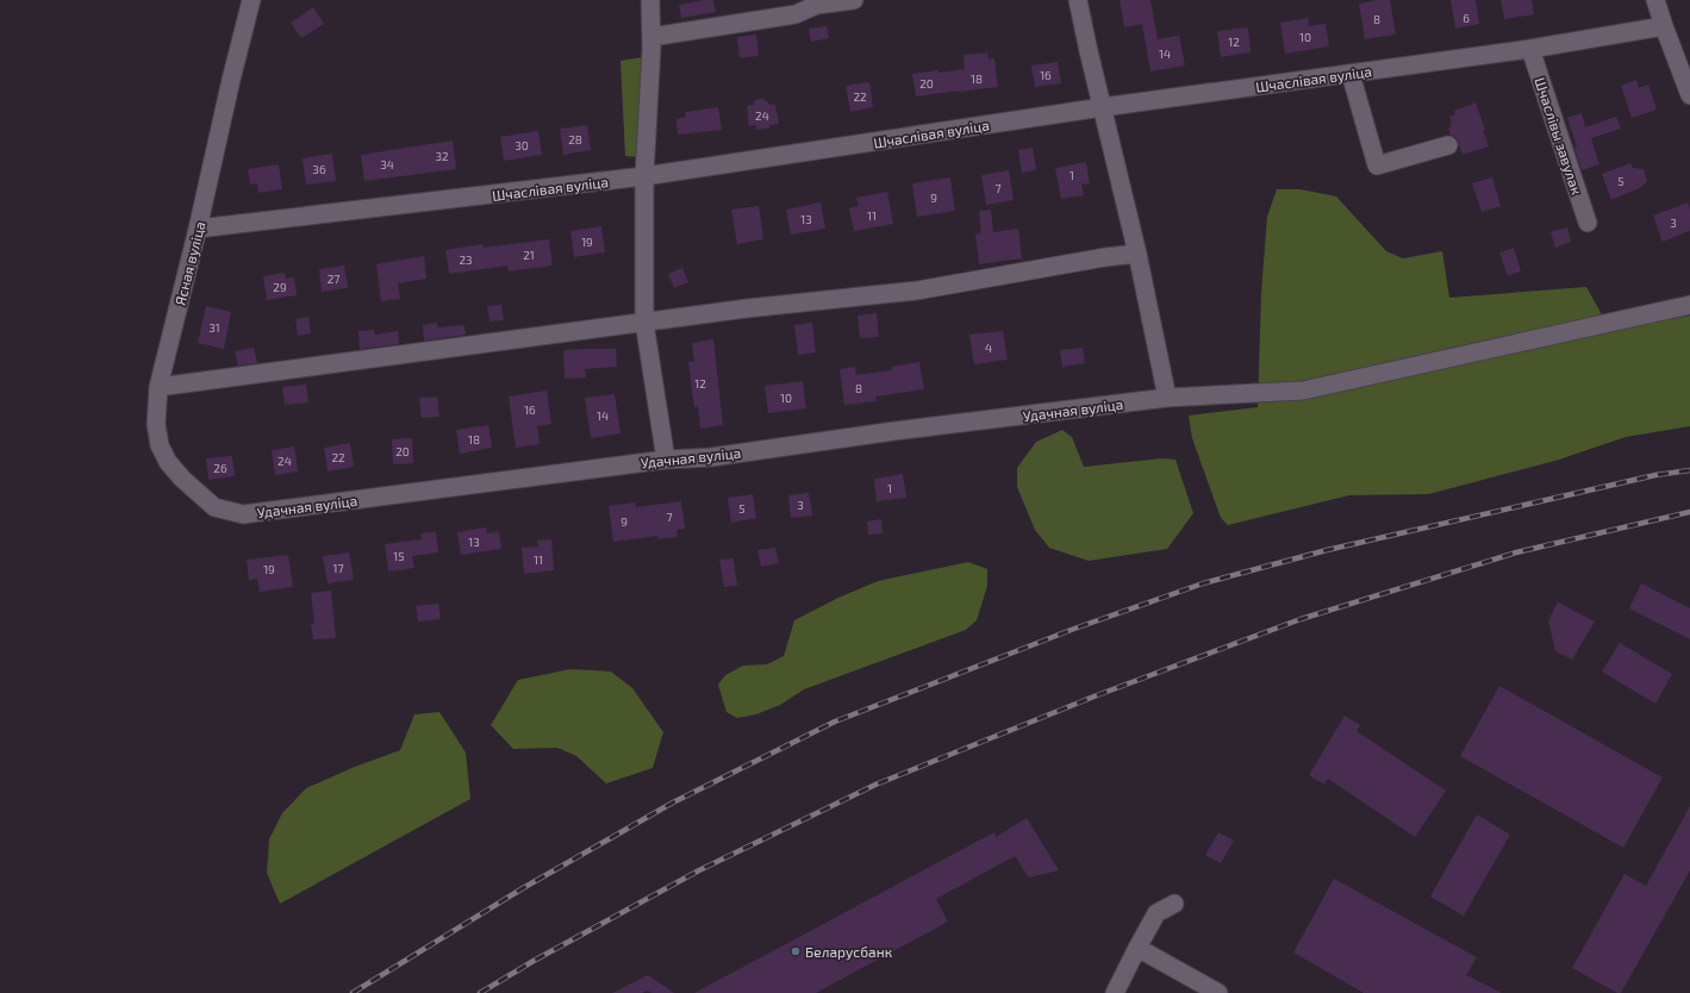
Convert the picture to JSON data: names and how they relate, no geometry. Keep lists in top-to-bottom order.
{
  "streets": {
    "street": [
      "Шчаслівая вуліца",
      "Шчаслівы завулак",
      "Ясная вуліца",
      "Удачная вуліца"
    ]
  },
  "crossings": [
    ["Шчаслівая вуліца", "Шчаслівы завулак"],
    ["Шчаслівая вуліца", "Ясная вуліца"],
    ["Ясная вуліца", "Удачная вуліца"]
  ],
  "places": ["Беларусбанк"],
  "house_numbers": [
    "6",
    "8",
    "10",
    "12",
    "14",
    "16",
    "18",
    "20",
    "22",
    "24",
    "28",
    "30",
    "32",
    "34",
    "36",
    "1",
    "5",
    "7",
    "9",
    "11",
    "13",
    "3",
    "19",
    "21",
    "23",
    "27",
    "29",
    "31",
    "4",
    "12",
    "8",
    "10",
    "16",
    "14",
    "18",
    "20",
    "22",
    "24",
    "26",
    "1",
    "3",
    "5",
    "7",
    "9",
    "13",
    "15",
    "11",
    "17",
    "19"
  ]
}
